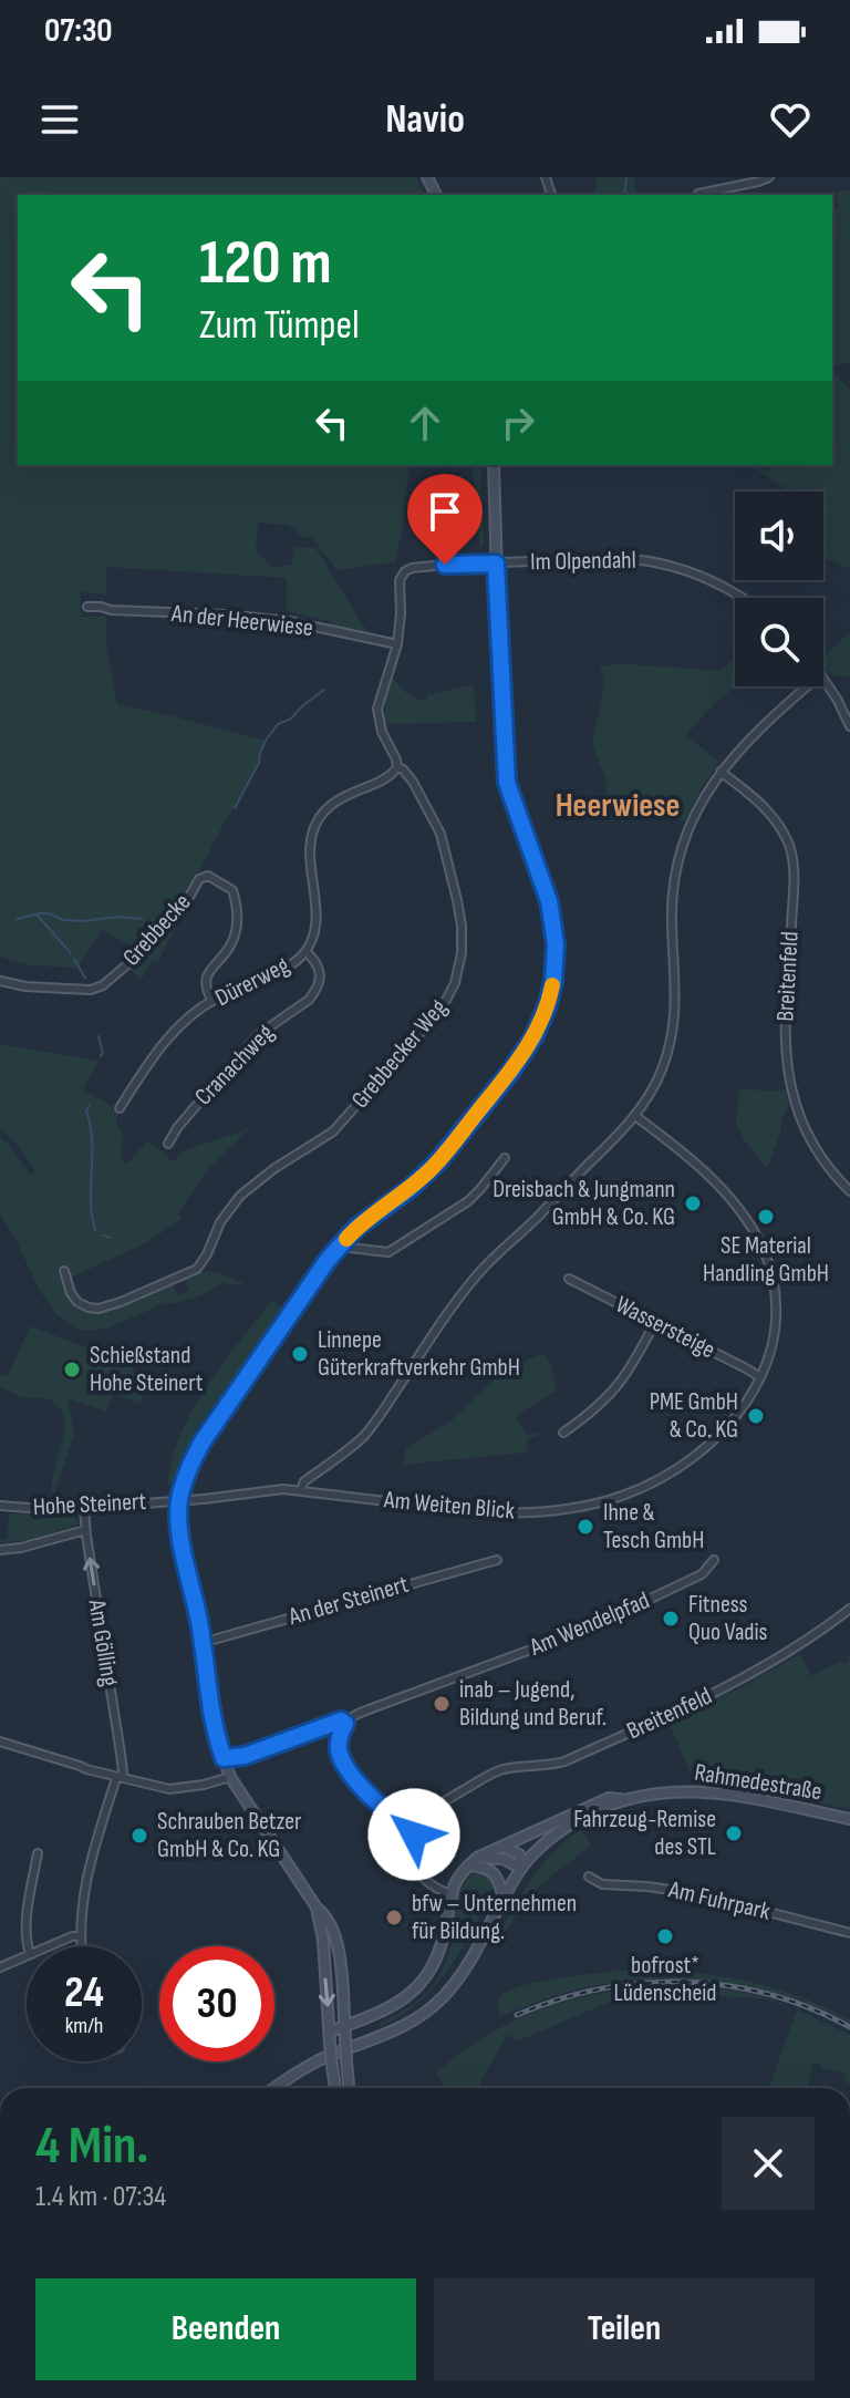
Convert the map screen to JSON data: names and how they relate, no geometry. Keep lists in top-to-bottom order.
{
  "streets": {
    "main road": ["Rahmedestraße"],
    "street": [
      "Im Olpendahl",
      "An der Heerwiese",
      "Grebbecke",
      "Breitenfeld",
      "Dürerweg",
      "Grebbecker Weg",
      "Cranachweg",
      "Wassersteige",
      "Hohe Steinert",
      "Am Weiten Blick",
      "An der Steinert",
      "Am Wendelpfad",
      "Am Gölling",
      "Am Fuhrpark"
    ]
  },
  "crossings": [
    ["Im Olpendahl", "Grebbecker Weg"],
    ["An der Heerwiese", "Grebbecker Weg"],
    ["Grebbecke", "Dürerweg"],
    ["Dürerweg", "Grebbecker Weg"],
    ["Dürerweg", "Cranachweg"],
    ["Wassersteige", "Am Weiten Blick"],
    ["Hohe Steinert", "Am Weiten Blick"],
    ["Hohe Steinert", "Am Gölling"]
  ],
  "one_way": ["Am Gölling"],
  "districts": ["Heerwiese"],
  "places": [
    "Dreisbach & Jungmann GmbH & Co. KG",
    "SE Material Handling GmbH",
    "Linnepe Güterkraftverkehr GmbH",
    "Schießstand Hohe Steinert",
    "PME GmbH & Co. KG",
    "Ihne & Tesch GmbH",
    "Fitness Quo Vadis",
    "inab – Jugend, Bildung und Beruf.",
    "Fahrzeug-Remise des STL",
    "Schrauben Betzer GmbH & Co. KG",
    "bfw – Unternehmen für Bildung.",
    "bofrost* Lüdenscheid"
  ],
  "page": {
    "status": "07:30",
    "header": "Navio",
    "turn": ["120 m", "Zum Tümpel"],
    "speed": "24 km/h",
    "limit": "30",
    "heading": ["4 Min.", "1.4 km · 07:34"],
    "buttons": ["Beenden", "Teilen"]
  }
}
